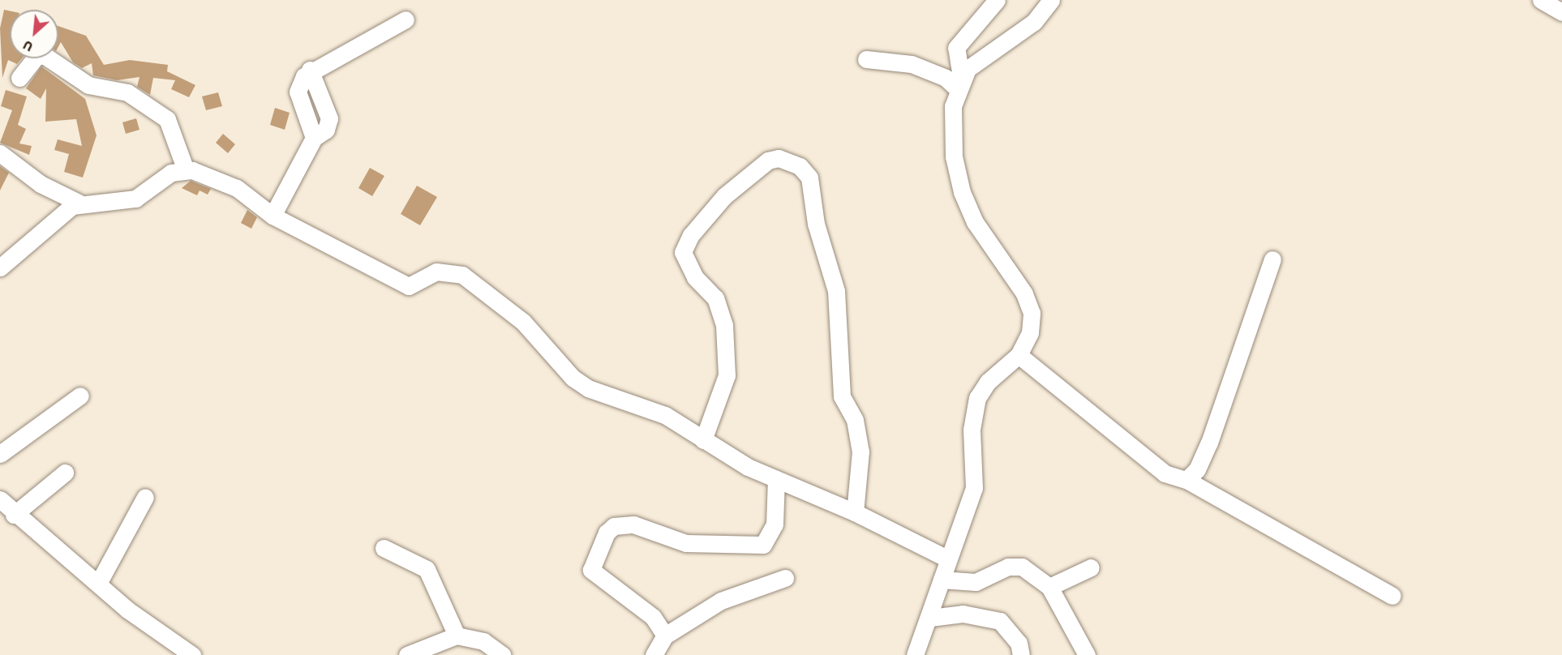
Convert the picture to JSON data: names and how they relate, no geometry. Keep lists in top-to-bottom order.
{
  "north": "bottom left"
}
